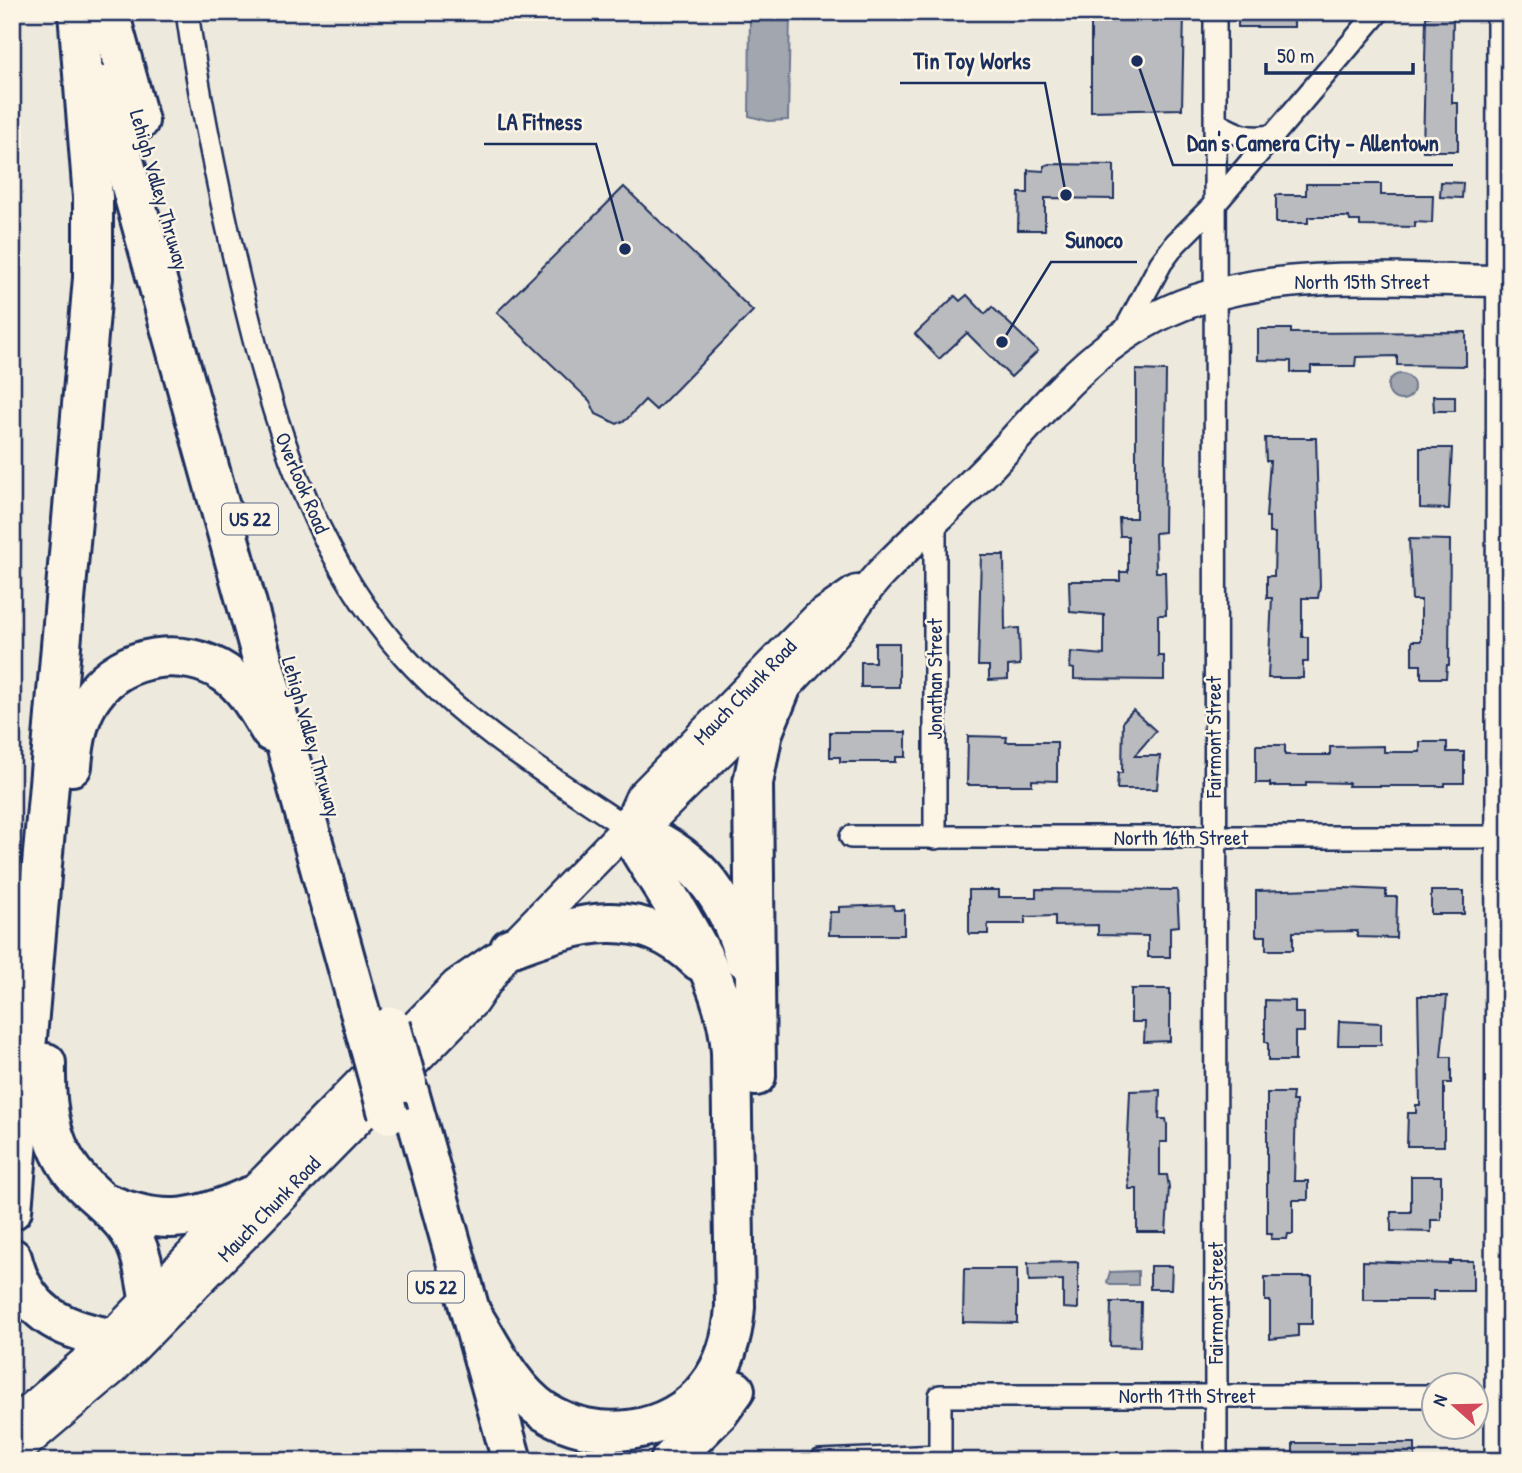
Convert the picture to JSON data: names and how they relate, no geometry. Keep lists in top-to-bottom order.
{
  "streets": {
    "highway": ["Lehigh Valley Thruway", "US 22"],
    "main road": ["North 15th Street", "Mauch Chunk Road"],
    "street": [
      "Overlook Road",
      "Jonathan Street",
      "Fairmont Street",
      "North 16th Street",
      "North 17th Street"
    ]
  },
  "crossings": [
    ["North 15th Street", "Mauch Chunk Road"],
    ["North 15th Street", "Fairmont Street"],
    ["Overlook Road", "Mauch Chunk Road"],
    ["Jonathan Street", "Mauch Chunk Road"],
    ["Jonathan Street", "North 16th Street"],
    ["Mauch Chunk Road", "Fairmont Street"],
    ["Fairmont Street", "North 16th Street"],
    ["Fairmont Street", "North 17th Street"]
  ],
  "places": [
    "Dan's Camera City - Allentown",
    "Tin Toy Works",
    "LA Fitness",
    "Sunoco"
  ],
  "scale_bar": "50 m",
  "north": "left"
}
